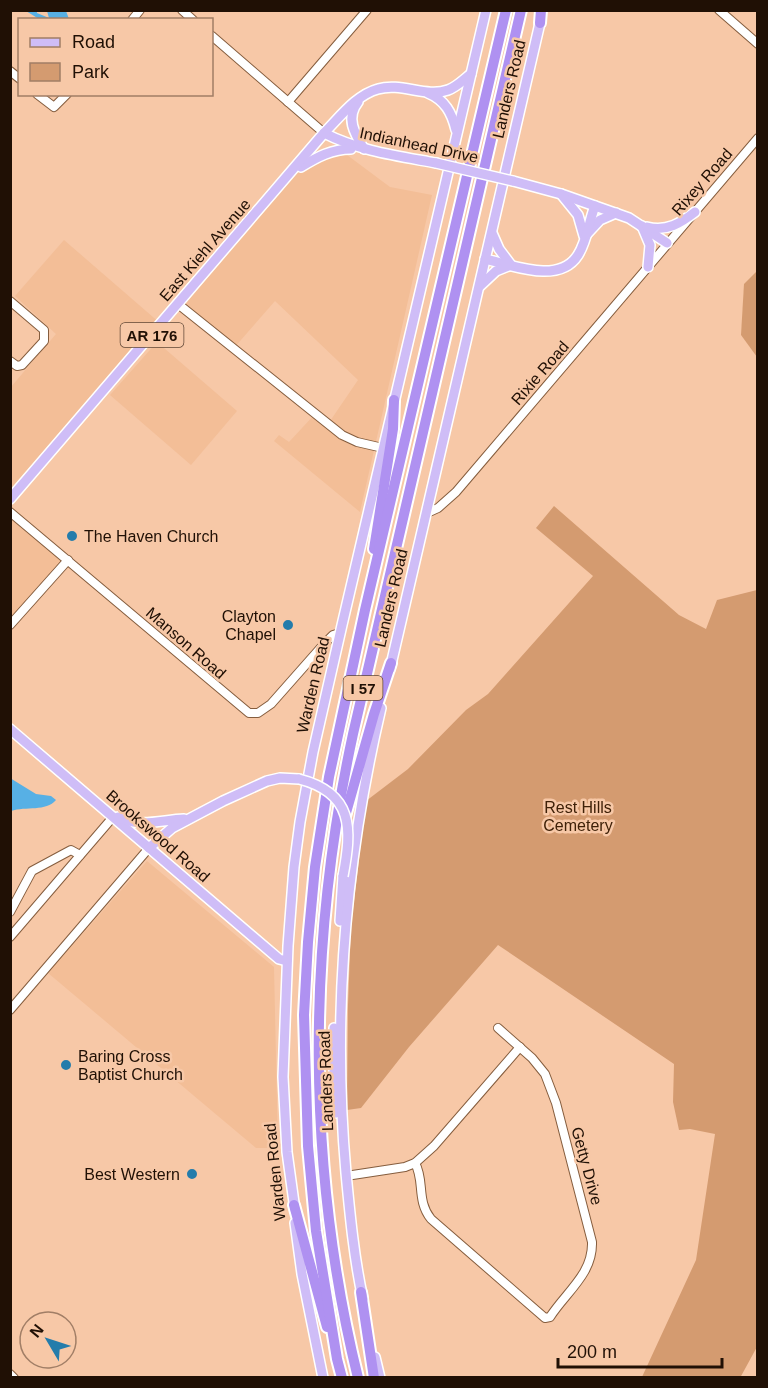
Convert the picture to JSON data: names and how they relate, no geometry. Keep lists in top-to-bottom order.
{
  "streets": {
    "highway": ["I 57"],
    "main road": [
      "Landers Road",
      "Indianhead Drive",
      "East Kiehl Avenue",
      "AR 176",
      "Warden Road",
      "Brookswood Road"
    ],
    "street": [
      "Rixey Road",
      "Rixie Road",
      "Manson Road",
      "Getty Drive"
    ]
  },
  "crossings": [
    ["Landers Road", "Rixie Road"],
    ["Indianhead Drive", "Rixey Road"],
    ["Indianhead Drive", "East Kiehl Avenue"],
    ["Indianhead Drive", "Rixie Road"],
    ["Rixey Road", "Rixie Road"],
    ["East Kiehl Avenue", "Warden Road"],
    ["Manson Road", "Warden Road"],
    ["Warden Road", "Brookswood Road"]
  ],
  "parks": ["Rest Hills Cemetery"],
  "places": [
    "The Haven Church",
    "Clayton Chapel",
    "Baring Cross Baptist Church",
    "Best Western"
  ],
  "legend": ["Road", "Park"],
  "scale_bar": "200 m",
  "north": "top left"
}
